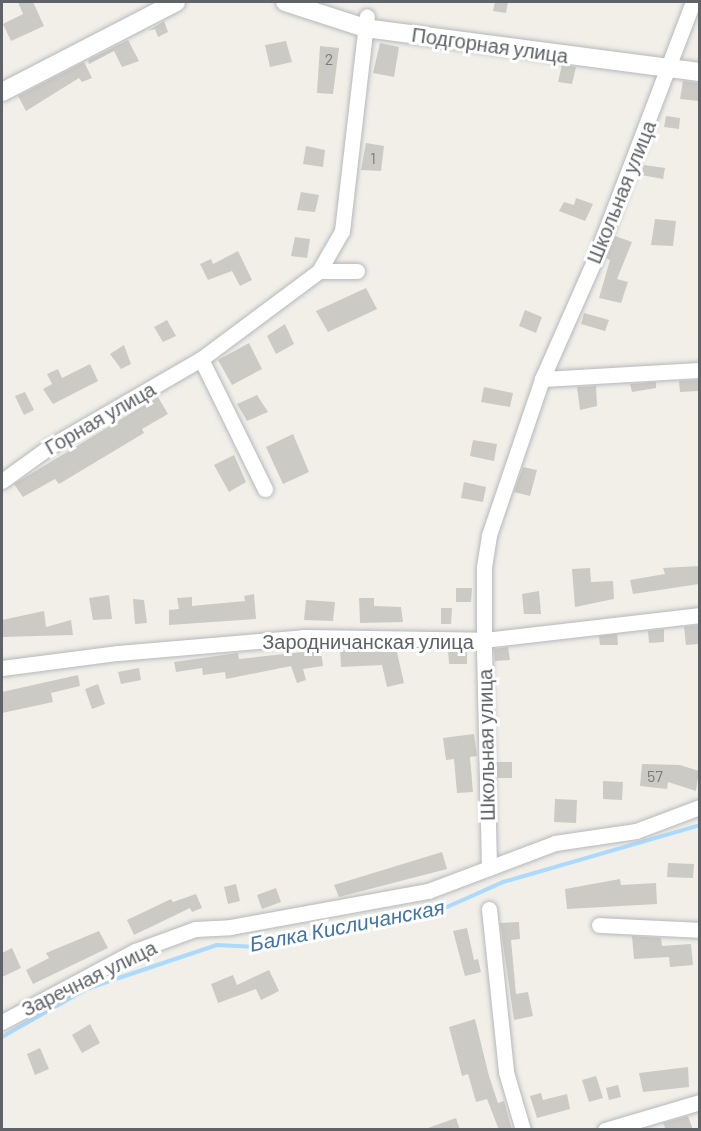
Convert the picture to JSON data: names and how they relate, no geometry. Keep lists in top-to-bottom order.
{
  "streets": {
    "street": [
      "Подгорная улица",
      "Школьная улица",
      "Горная улица",
      "Зародничанская улица",
      "Заречная улица"
    ]
  },
  "crossings": [
    ["Подгорная улица", "Школьная улица"],
    ["Школьная улица", "Зародничанская улица"],
    ["Школьная улица", "Заречная улица"]
  ],
  "water": ["Балка Кисличанская"],
  "house_numbers": ["2", "1", "57"]
}
